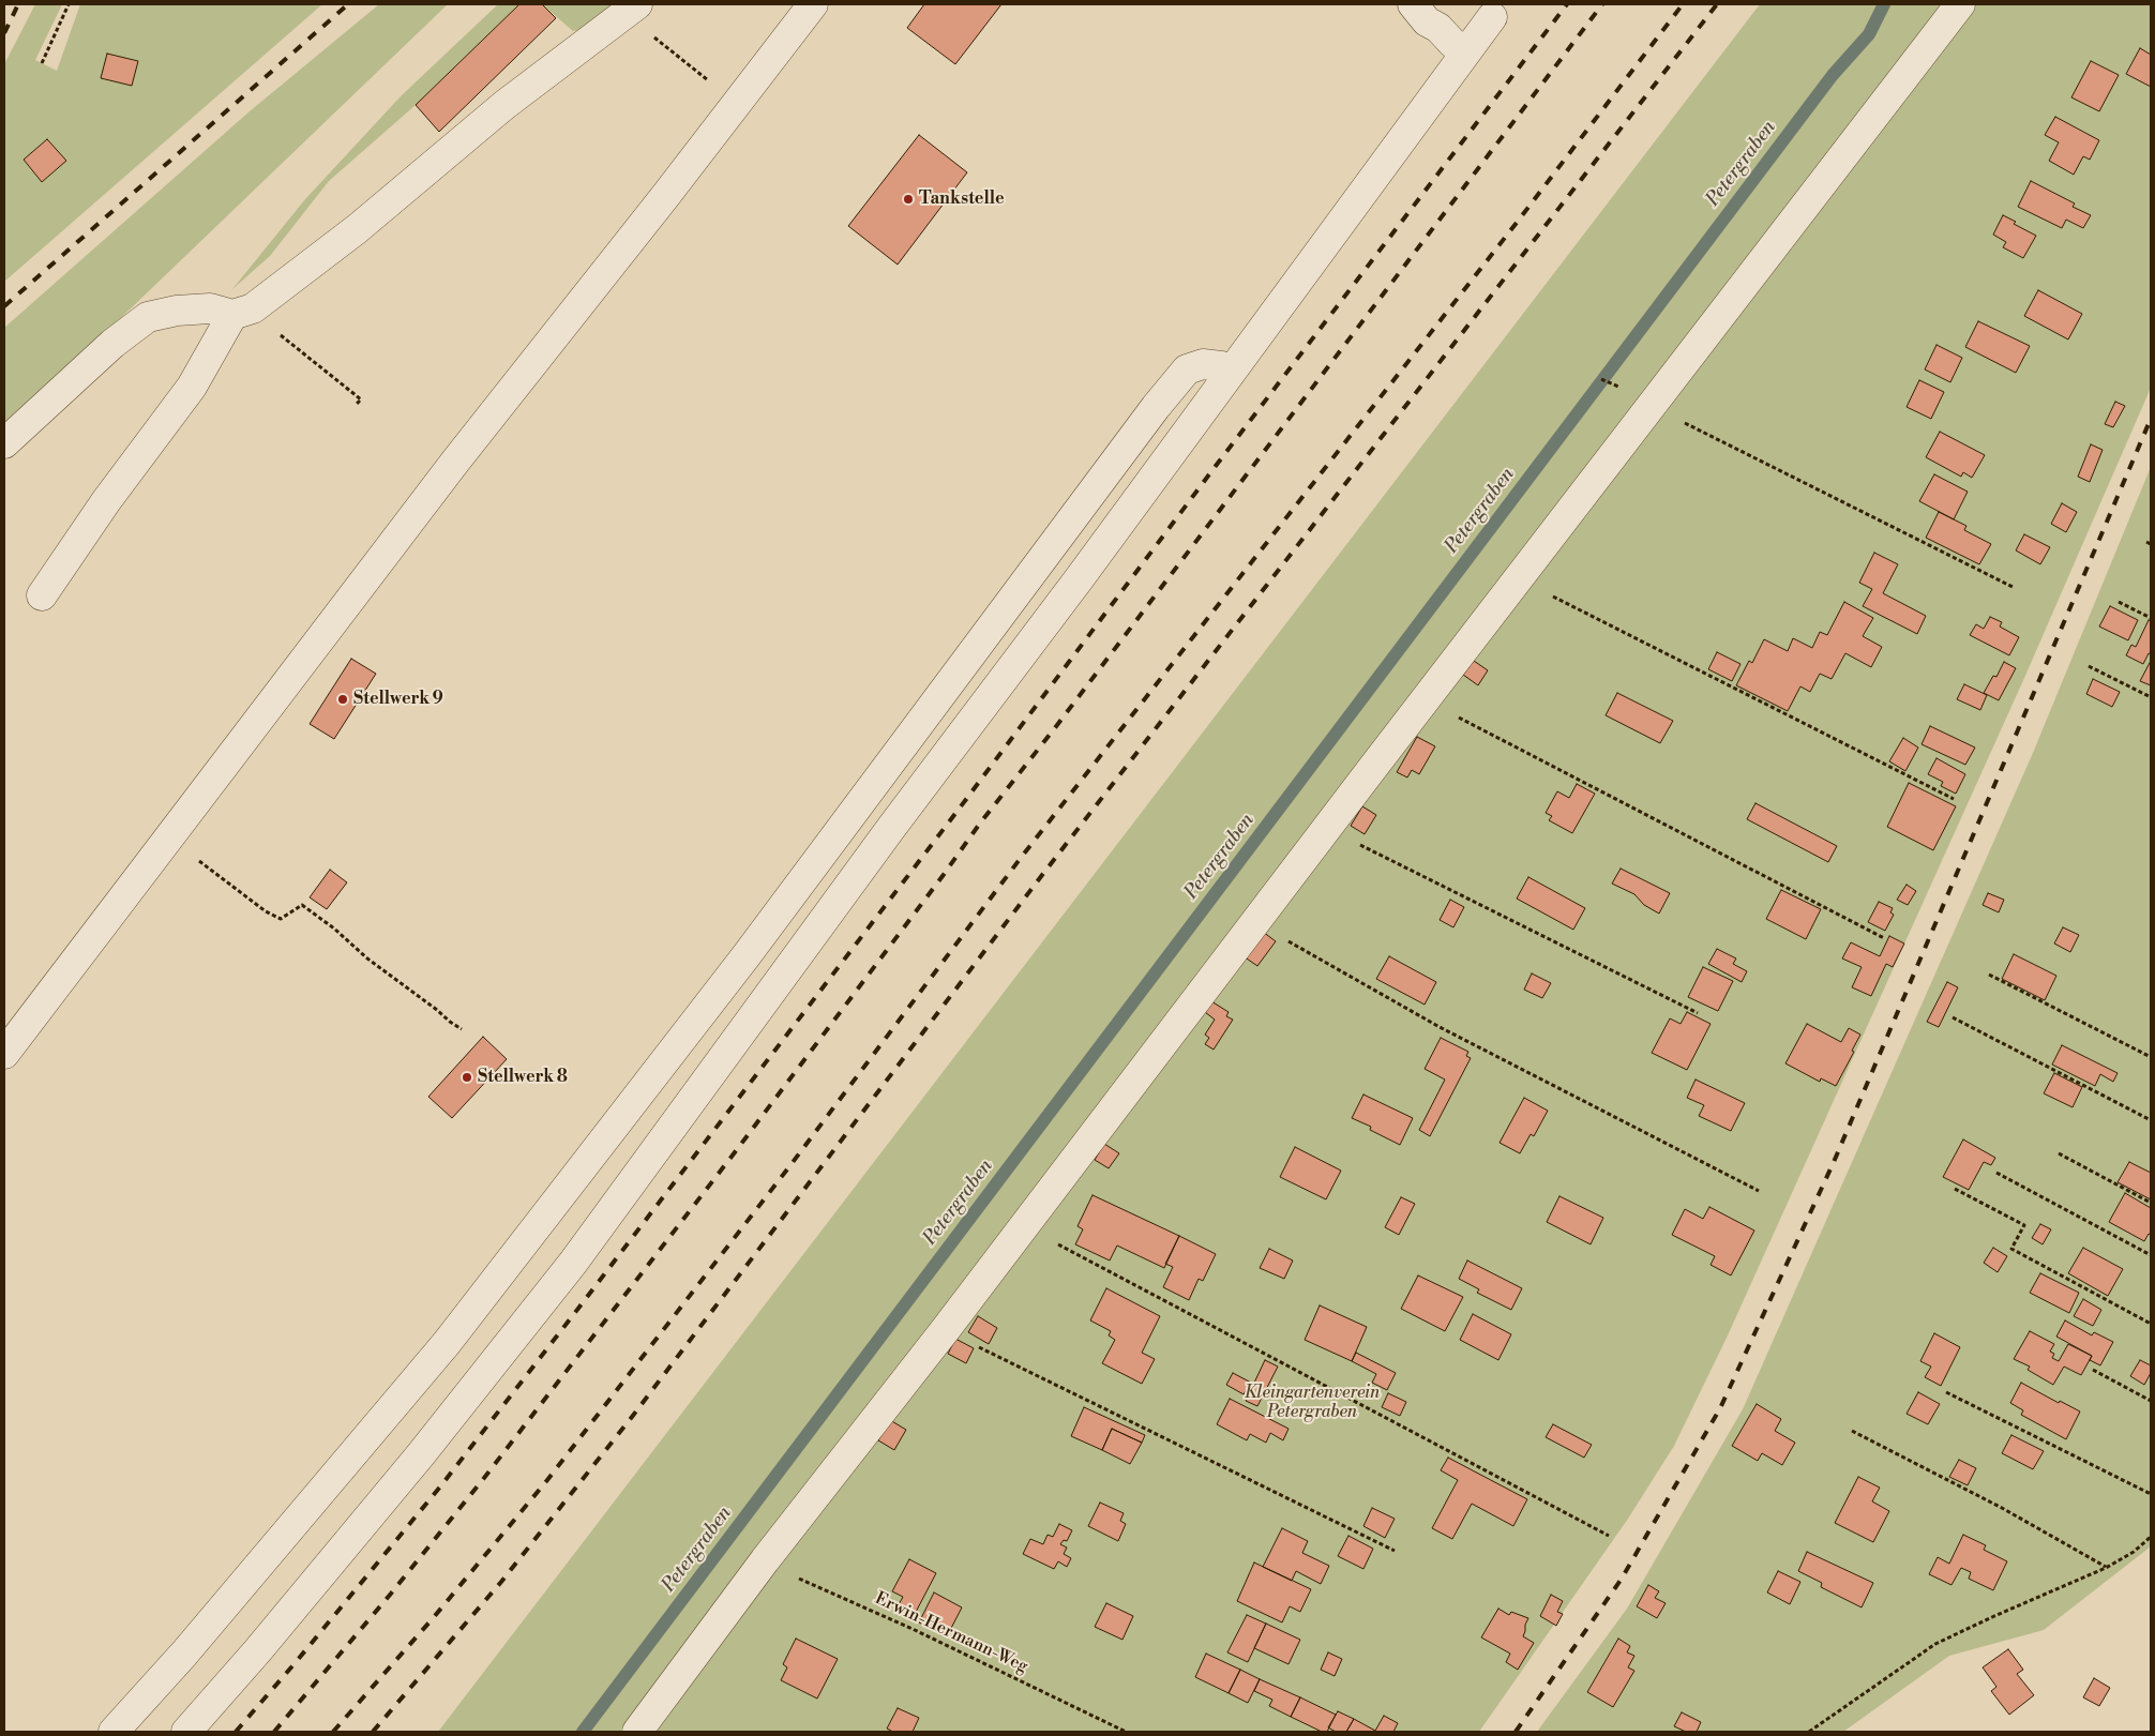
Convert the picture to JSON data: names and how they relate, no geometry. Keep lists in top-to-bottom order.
{
  "streets": {
    "path": ["Erwin-Hermann-Weg"]
  },
  "water": ["Petergraben"],
  "parks": ["Kleingartenverein Petergraben"],
  "places": ["Tankstelle", "Stellwerk 9", "Stellwerk 8"]
}
